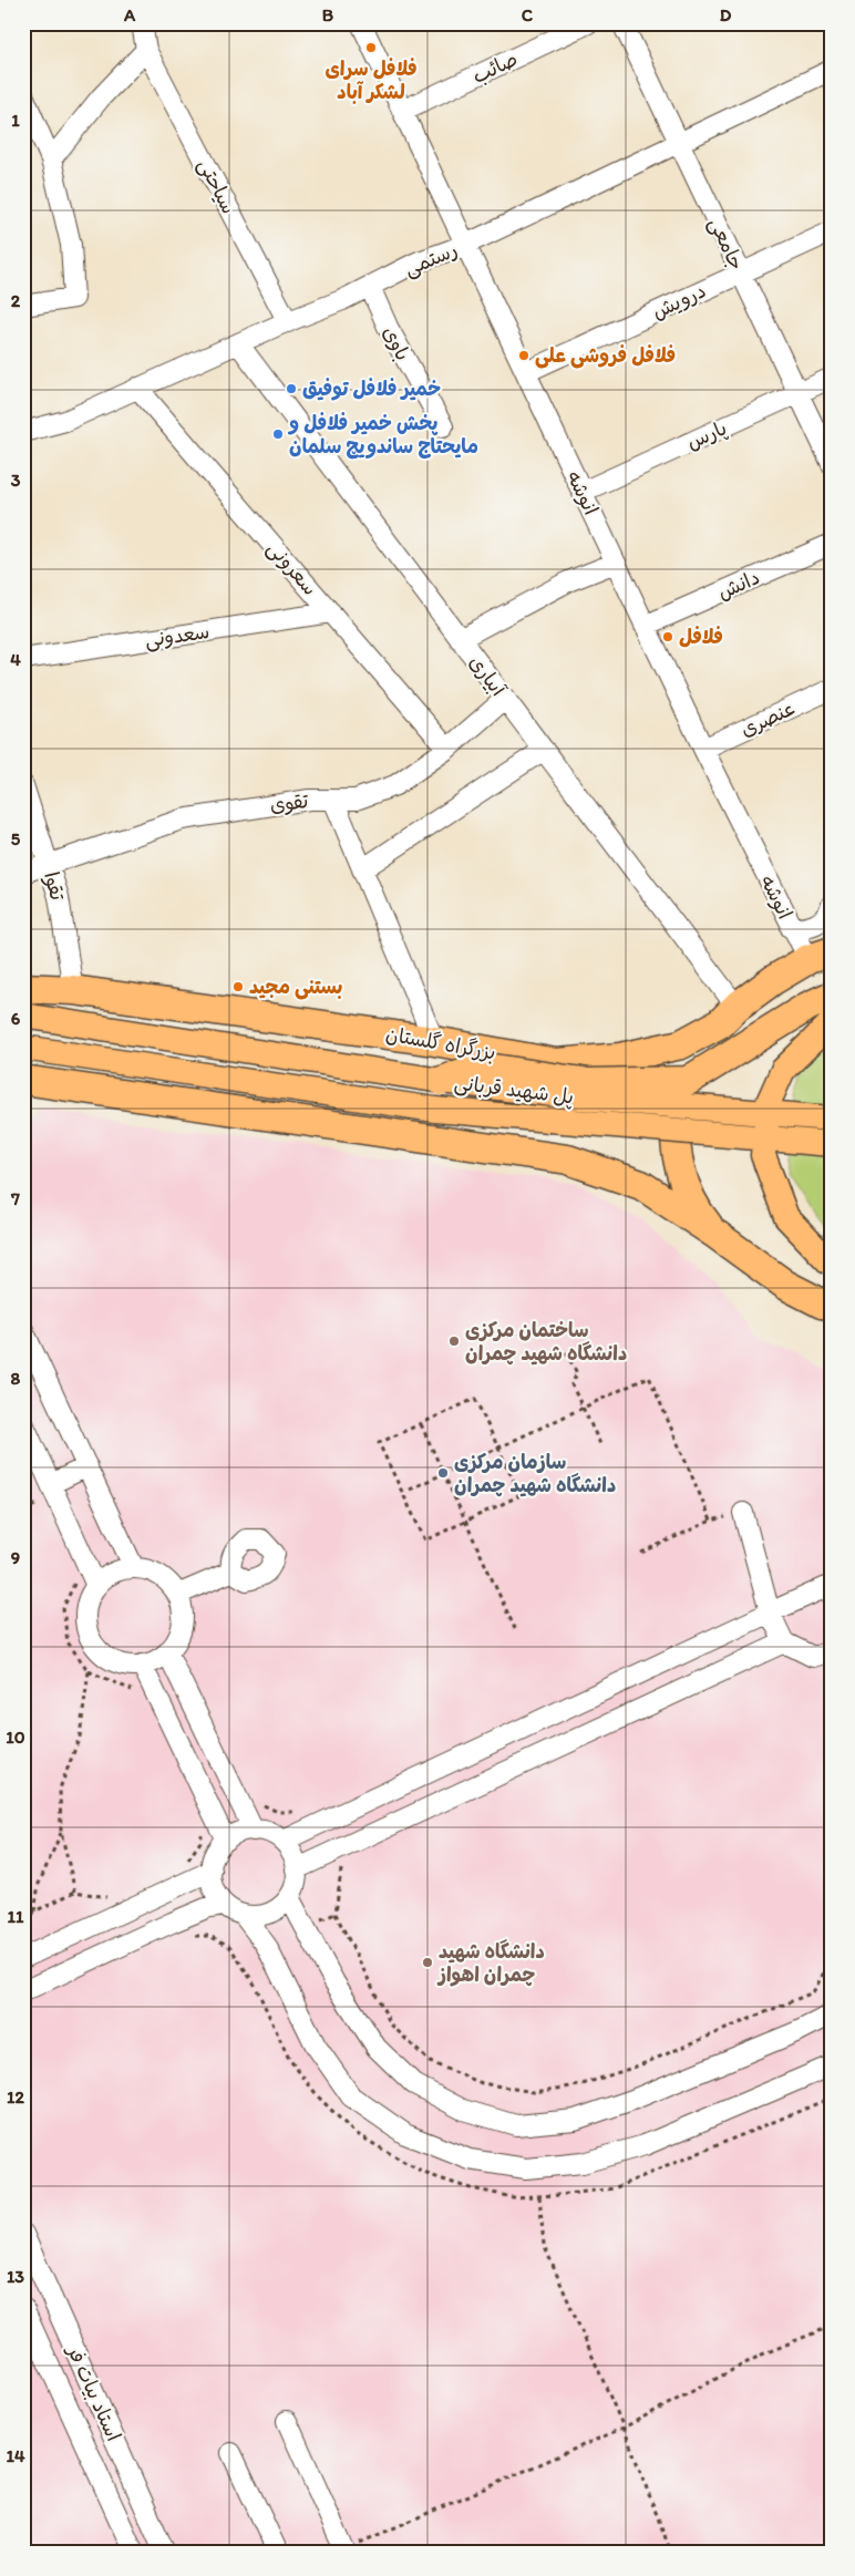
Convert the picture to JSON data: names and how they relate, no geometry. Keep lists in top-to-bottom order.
{
  "streets": {
    "highway": ["بزرگراه گلستان", "پل شهید قربانی"],
    "street": [
      "صائب",
      "سیاحتی",
      "جامعی",
      "رستمی",
      "درویش",
      "باوی",
      "پارس",
      "انوشه",
      "سعرونی",
      "دانش",
      "سعدونی",
      "آبیاری",
      "عنصری",
      "تقوی",
      "تقوا",
      "استاد بیات فر"
    ]
  },
  "crossings": [
    ["صائب", "انوشه"],
    ["سیاحتی", "رستمی"],
    ["جامعی", "رستمی"],
    ["جامعی", "درویش"],
    ["جامعی", "پارس"],
    ["رستمی", "باوی"],
    ["رستمی", "انوشه"],
    ["رستمی", "سعرونی"],
    ["رستمی", "آبیاری"],
    ["درویش", "انوشه"],
    ["پارس", "انوشه"],
    ["انوشه", "دانش"],
    ["انوشه", "عنصری"],
    ["انوشه", "بزرگراه گلستان"],
    ["سعرونی", "سعدونی"],
    ["سعرونی", "تقوی"],
    ["آبیاری", "تقوی"],
    ["آبیاری", "بزرگراه گلستان"],
    ["تقوی", "تقوا"],
    ["تقوا", "بزرگراه گلستان"]
  ],
  "places": [
    "فلافل سرای لشکر آباد",
    "فلافل فروشی علی",
    "خمیر فلافل توفیق",
    "پخش خمیر فلافل و مایحتاج ساندویچ سلمان",
    "فلافل",
    "بستنی مجید",
    "ساختمان مرکزی دانشگاه شهید چمران",
    "سازمان مرکزی دانشگاه شهید چمران",
    "دانشگاه شهید چمران اهواز"
  ],
  "grid": {
    "columns": [
      "A",
      "B",
      "C",
      "D"
    ],
    "rows": [
      "1",
      "2",
      "3",
      "4",
      "5",
      "6",
      "7",
      "8",
      "9",
      "10",
      "11",
      "12",
      "13",
      "14"
    ]
  }
}
